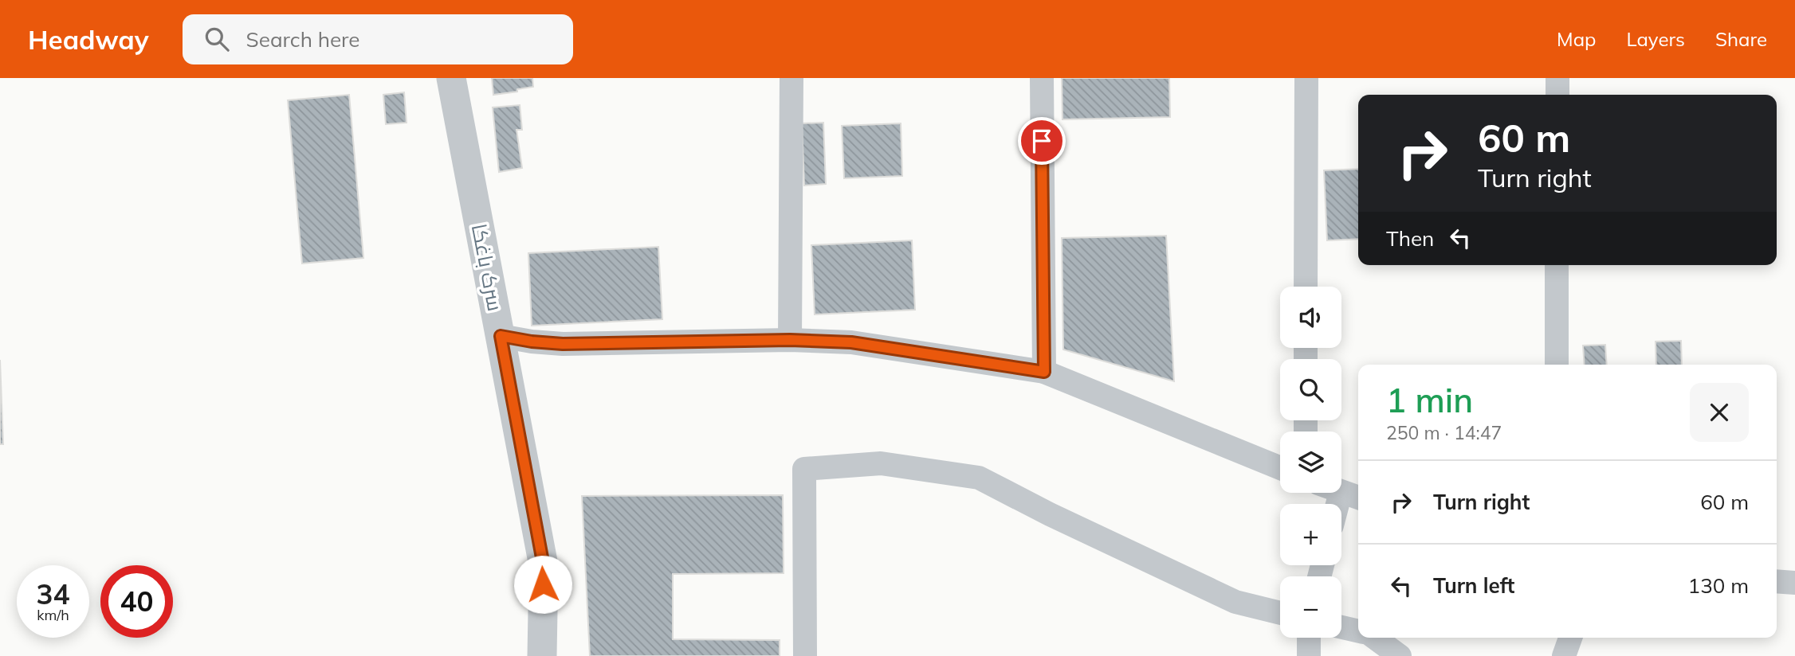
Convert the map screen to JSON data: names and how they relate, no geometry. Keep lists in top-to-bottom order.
{
  "streets": {
    "street": ["سرک باغکا"]
  },
  "page": {
    "header": "Headway",
    "search": "Search here",
    "nav": ["Map", "Layers", "Share"],
    "turn": ["60 m", "Turn right"],
    "then": "Then",
    "map_buttons": ["+", "−"],
    "heading": ["1 min", "250 m · 14:47"],
    "list": [
      {
        "name": "Turn right",
        "value": "60 m"
      },
      {
        "name": "Turn left",
        "value": "130 m"
      }
    ],
    "speed": "34 km/h",
    "limit": "40"
  }
}
